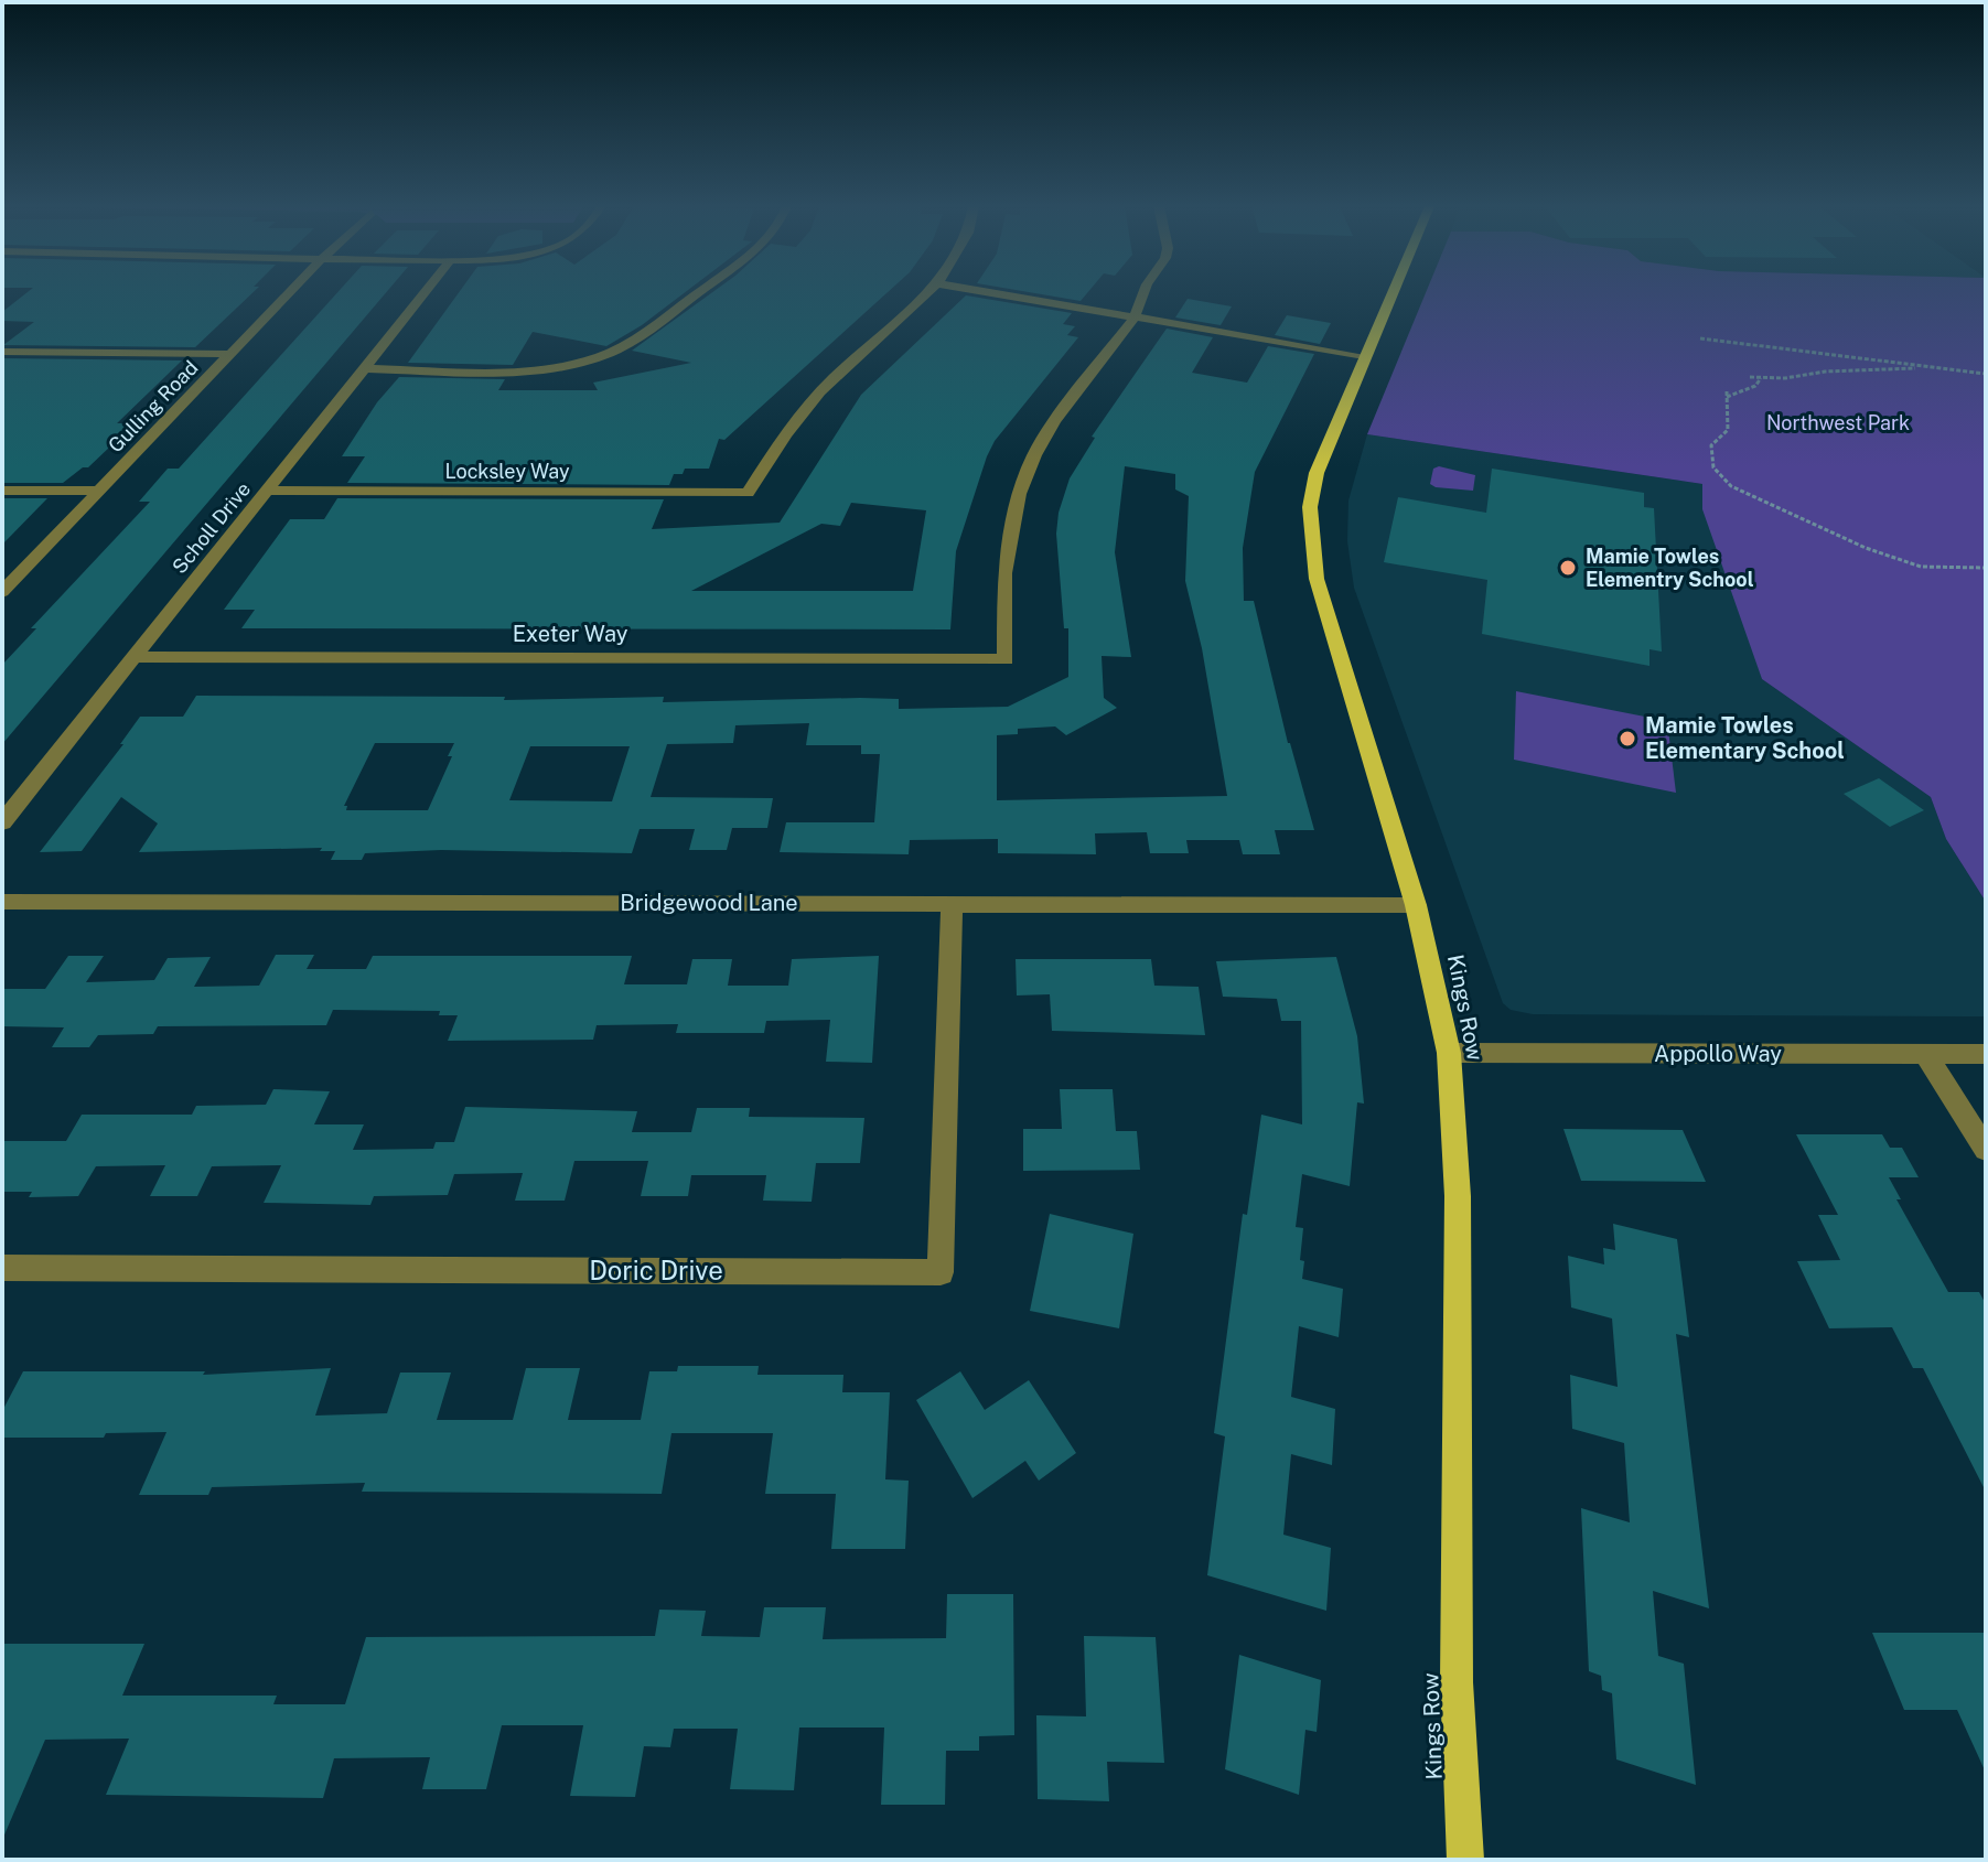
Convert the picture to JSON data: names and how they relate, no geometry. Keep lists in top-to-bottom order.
{
  "streets": {
    "main road": ["Kings Row"],
    "street": [
      "Gulling Road",
      "Locksley Way",
      "Scholl Drive",
      "Exeter Way",
      "Bridgewood Lane",
      "Appollo Way",
      "Doric Drive"
    ]
  },
  "crossings": [
    ["Locksley Way", "Scholl Drive"],
    ["Scholl Drive", "Exeter Way"],
    ["Bridgewood Lane", "Kings Row"],
    ["Bridgewood Lane", "Doric Drive"],
    ["Kings Row", "Appollo Way"]
  ],
  "parks": ["Northwest Park"],
  "places": ["Mamie Towles Elementry School", "Mamie Towles Elementary School"]
}
